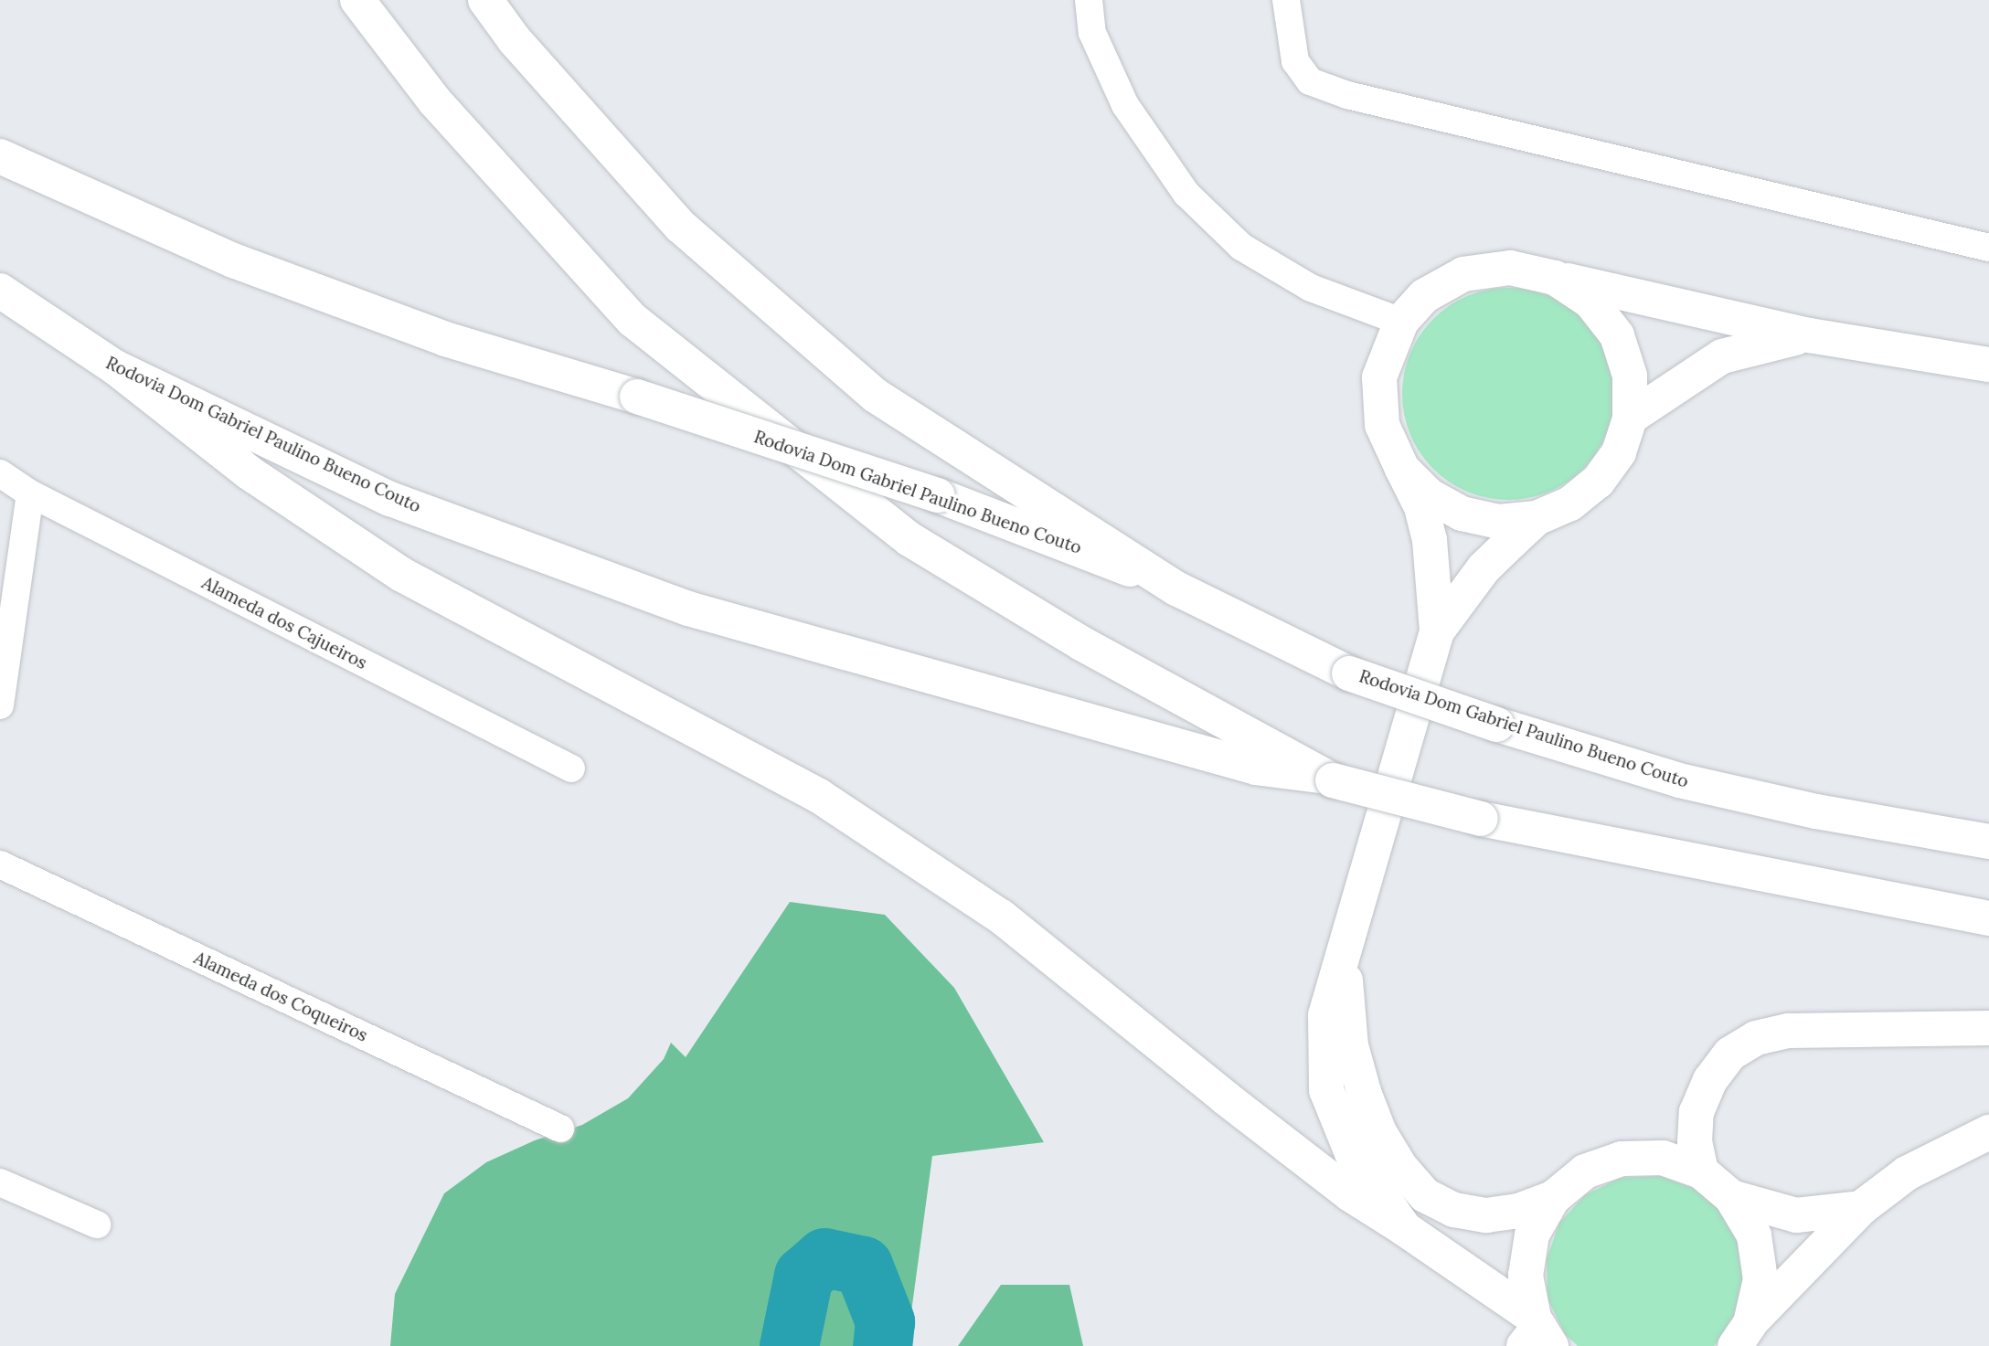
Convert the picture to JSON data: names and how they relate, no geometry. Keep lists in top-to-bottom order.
{
  "streets": {
    "main road": ["Rodovia Dom Gabriel Paulino Bueno Couto"],
    "street": ["Alameda dos Cajueiros", "Alameda dos Coqueiros"]
  }
}
